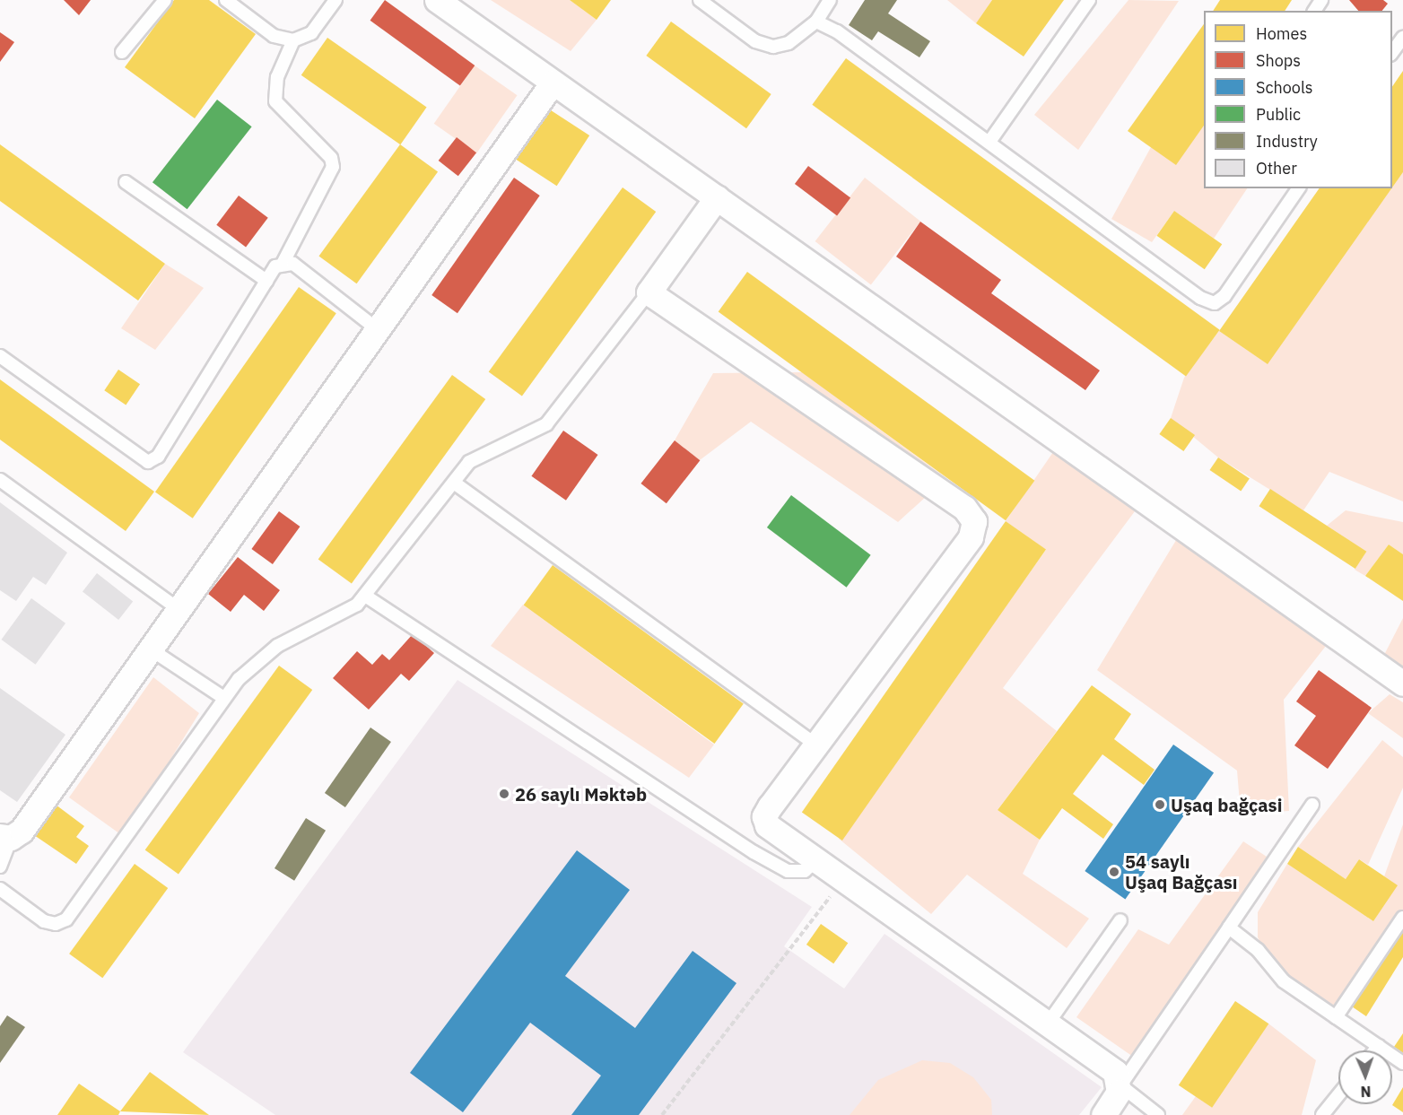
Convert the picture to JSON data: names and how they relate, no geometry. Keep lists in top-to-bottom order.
{
  "places": ["26 saylı Məktəb", "Uşaq bağçasi", "54 saylı Uşaq Bağçası"],
  "legend": [
    "Homes",
    "Shops",
    "Schools",
    "Public",
    "Industry",
    "Other"
  ],
  "north": "bottom"
}
